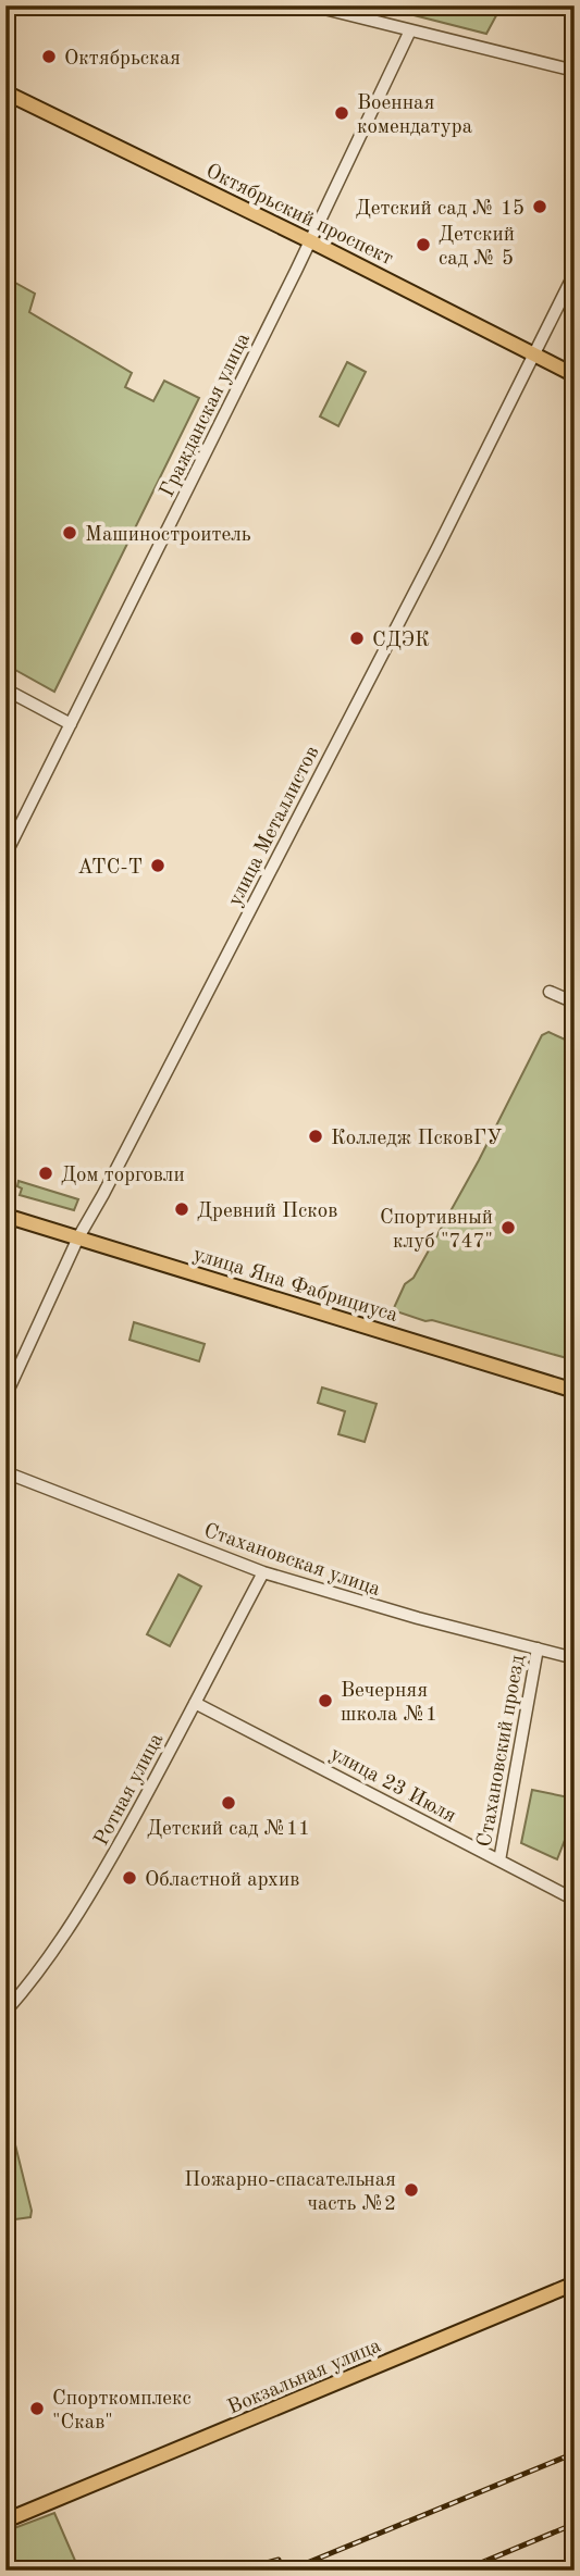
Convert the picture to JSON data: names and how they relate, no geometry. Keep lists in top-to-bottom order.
{
  "streets": {
    "main road": ["Октябрьский проспект", "улица Яна Фабрициуса", "Вокзальная улица"],
    "street": [
      "Гражданская улица",
      "улица Металлистов",
      "Стахановская улица",
      "Стахановский проезд",
      "улица 23 Июля",
      "Ротная улица"
    ]
  },
  "crossings": [
    ["Октябрьский проспект", "Гражданская улица"],
    ["Октябрьский проспект", "улица Металлистов"],
    ["улица Металлистов", "улица Яна Фабрициуса"],
    ["Стахановская улица", "Стахановский проезд"],
    ["Стахановская улица", "Ротная улица"],
    ["Стахановский проезд", "улица 23 Июля"],
    ["улица 23 Июля", "Ротная улица"]
  ],
  "places": [
    "Октябрьская",
    "Военная комендатура",
    "Детский сад № 15",
    "Детский сад № 5",
    "Машиностроитель",
    "СДЭК",
    "ATC-T",
    "Колледж ПсковГУ",
    "Дом торговли",
    "Древний Псков",
    "Спортивный клуб \"747\"",
    "Вечерняя школа №1",
    "Детский сад №11",
    "Областной архив",
    "Пожарно-спасательная часть №2",
    "Спорткомплекс \"Скав\""
  ]
}
